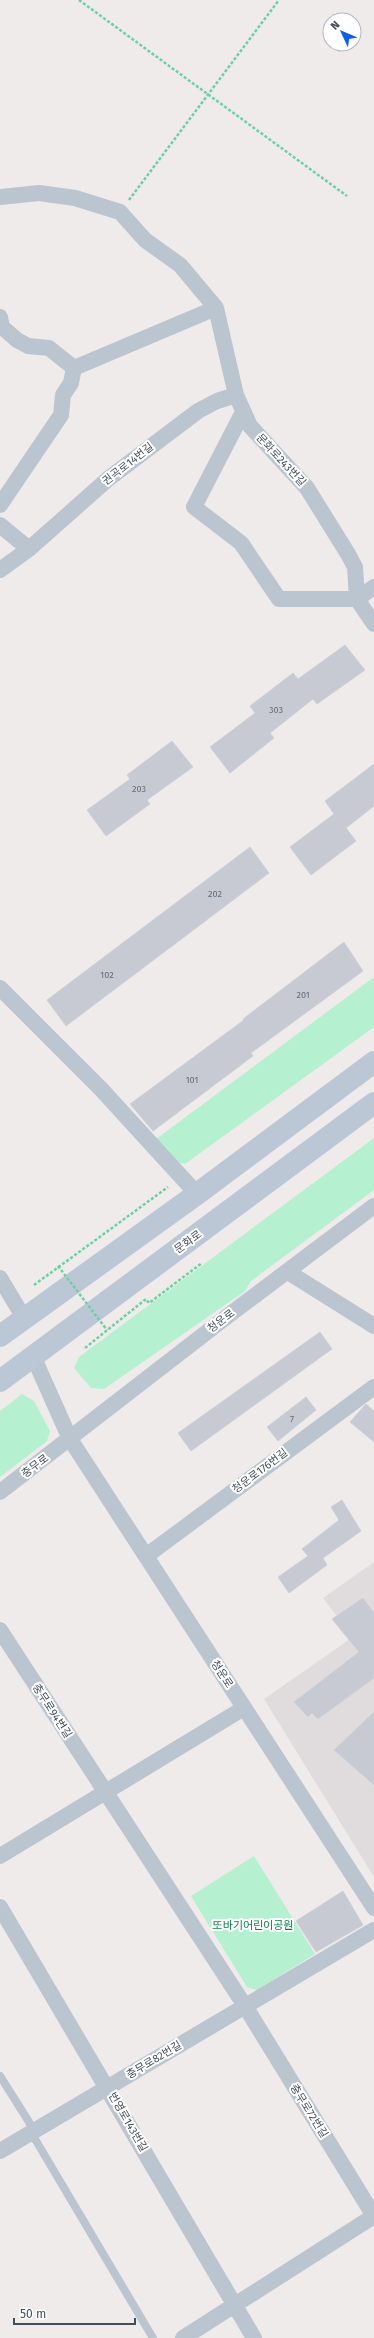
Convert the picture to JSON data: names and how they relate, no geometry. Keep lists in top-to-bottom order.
{
  "streets": {
    "main road": ["문화로"],
    "street": [
      "문화로243번길",
      "권곡로14번길",
      "청운로",
      "충무로",
      "청운로176번길",
      "충무로94번길",
      "충무로82번길",
      "충무로72번길",
      "번영로143번길"
    ]
  },
  "crossings": [
    ["문화로243번길", "권곡로14번길"],
    ["문화로", "청운로"],
    ["청운로", "충무로"],
    ["청운로", "청운로176번길"],
    ["충무로82번길", "충무로72번길"],
    ["충무로82번길", "번영로143번길"],
    ["충무로72번길", "번영로143번길"]
  ],
  "parks": ["또바기어린이공원"],
  "house_numbers": [
    "303",
    "203",
    "202",
    "102",
    "201",
    "101",
    "7"
  ],
  "scale_bar": "50 m",
  "north": "top left"
}
